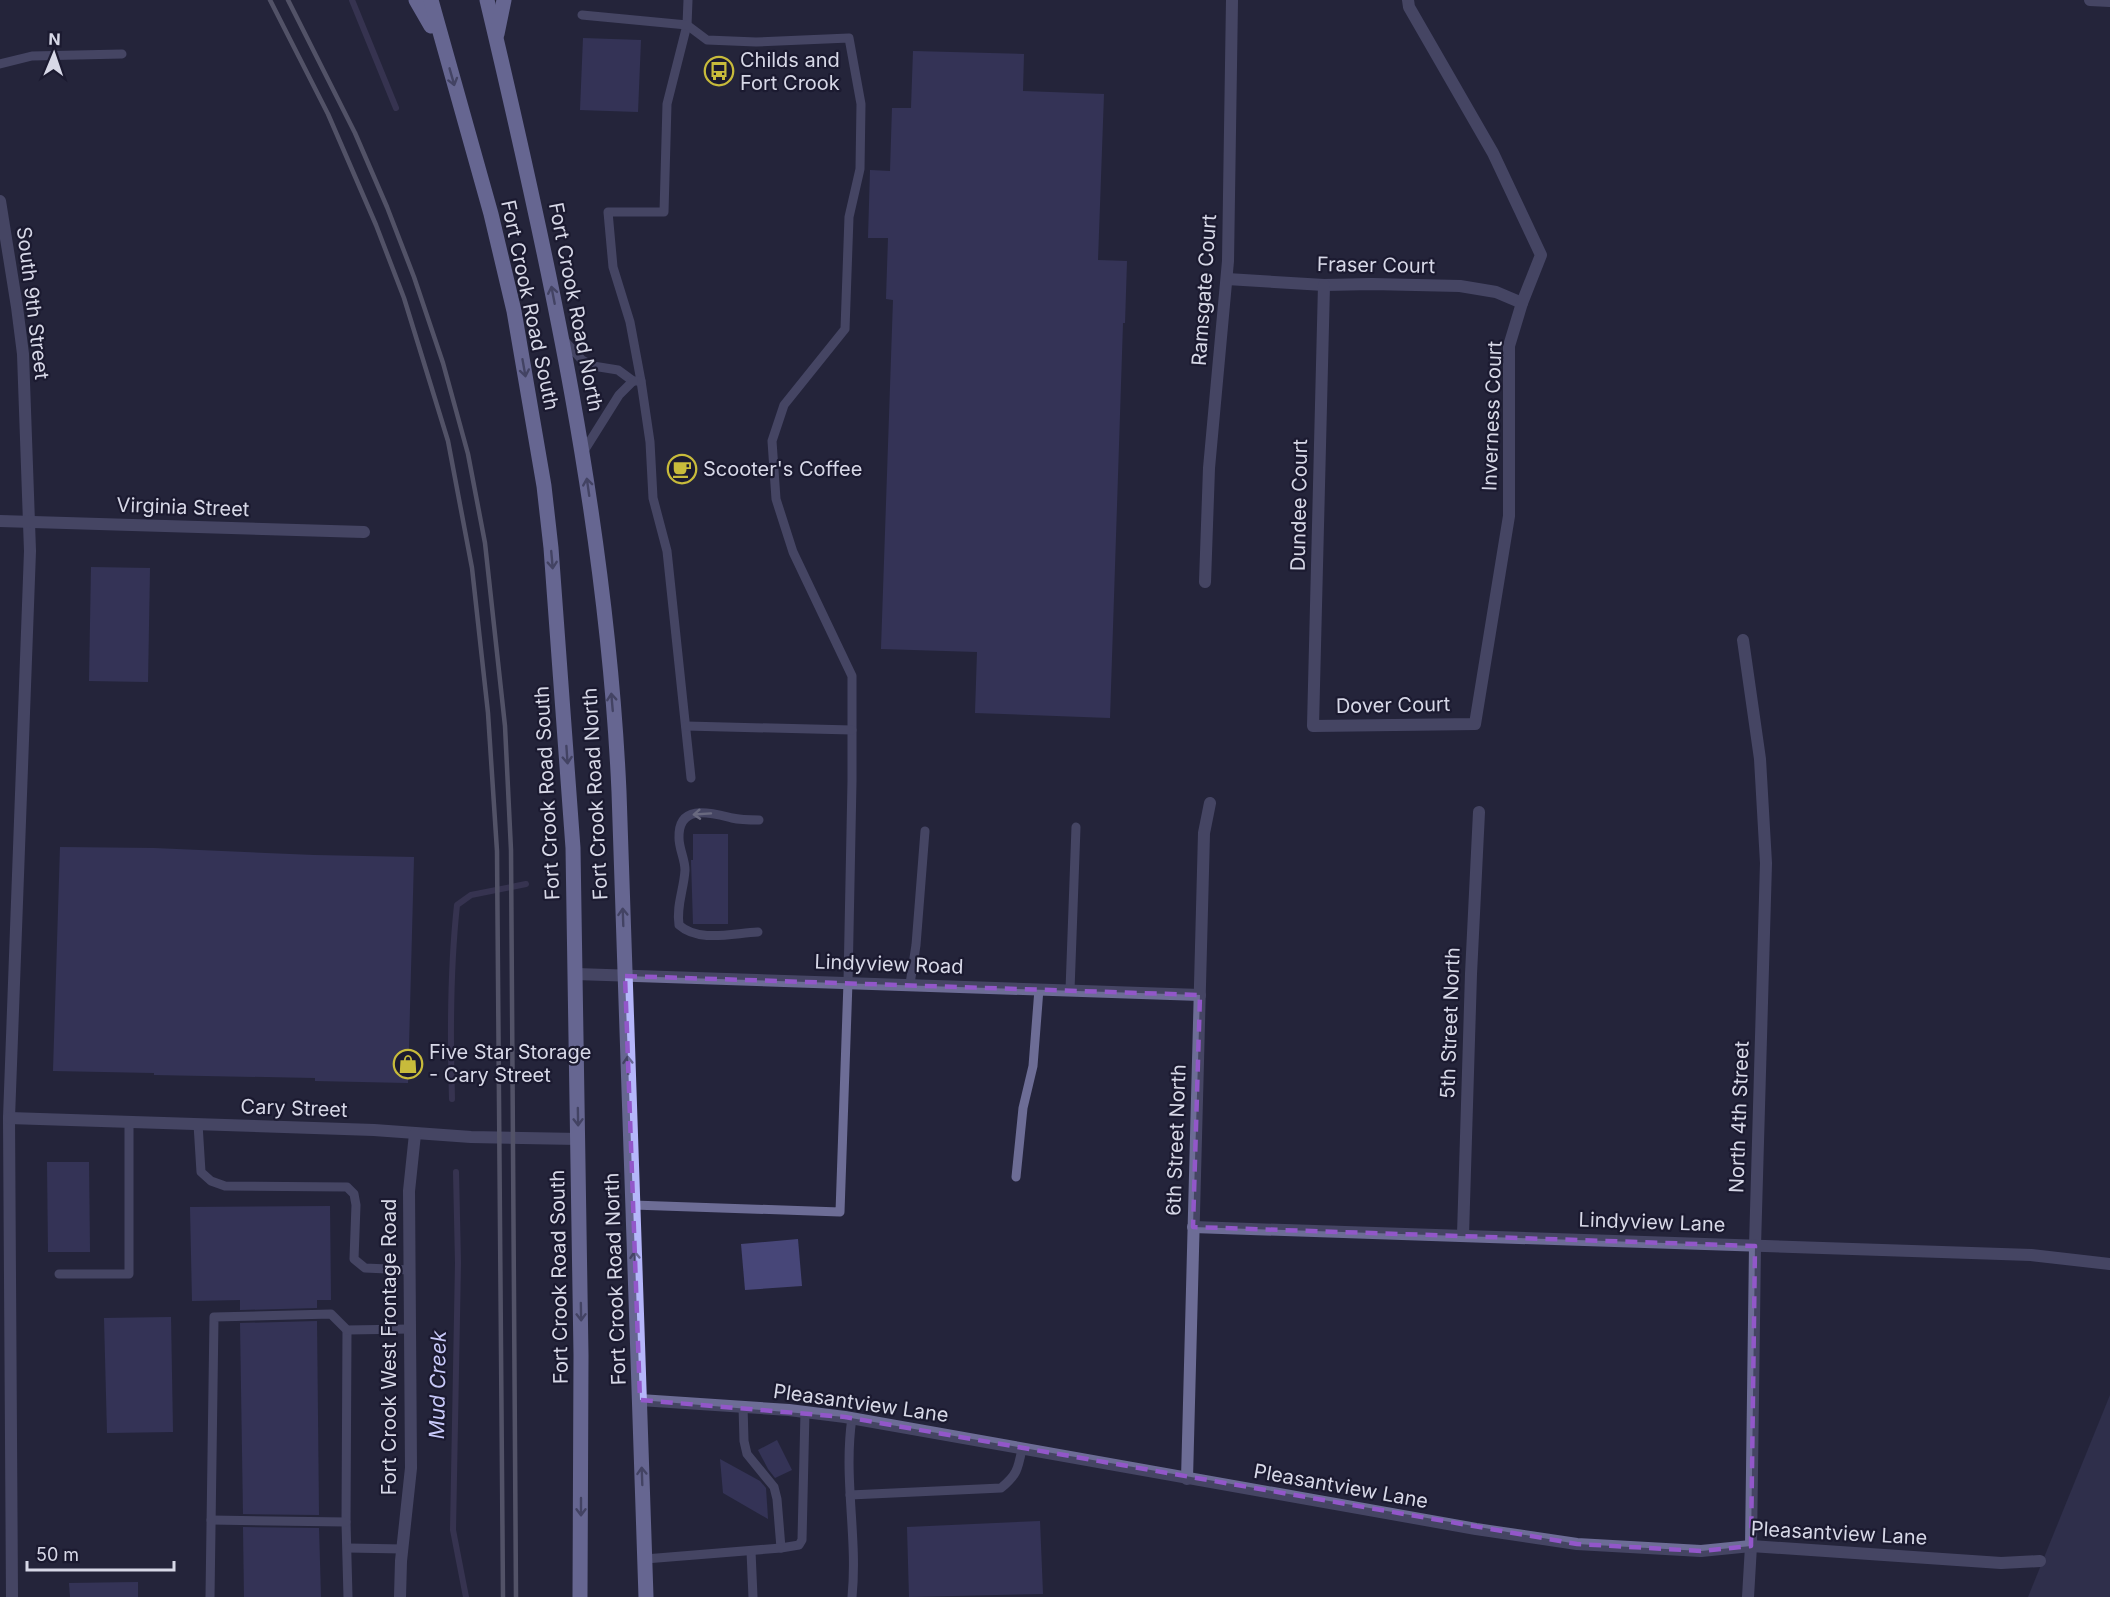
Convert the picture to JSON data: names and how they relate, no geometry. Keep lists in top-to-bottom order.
{
  "streets": {
    "main road": ["Fort Crook Road South", "Fort Crook Road North"],
    "street": [
      "Fraser Court",
      "Ramsgate Court",
      "South 9th Street",
      "Inverness Court",
      "Dundee Court",
      "Virginia Street",
      "Dover Court",
      "Lindyview Road",
      "5th Street North",
      "Cary Street",
      "North 4th Street",
      "6th Street North",
      "Lindyview Lane",
      "Fort Crook West Frontage Road",
      "Pleasantview Lane"
    ]
  },
  "crossings": [
    ["Fraser Court", "Ramsgate Court"],
    ["Fraser Court", "Inverness Court"],
    ["Fraser Court", "Dundee Court"],
    ["South 9th Street", "Virginia Street"],
    ["South 9th Street", "Cary Street"],
    ["Fort Crook Road South", "Lindyview Road"],
    ["Fort Crook Road South", "Cary Street"],
    ["Fort Crook Road North", "Lindyview Road"],
    ["Fort Crook Road North", "Pleasantview Lane"],
    ["Inverness Court", "Dover Court"],
    ["Dundee Court", "Dover Court"],
    ["Lindyview Road", "6th Street North"],
    ["5th Street North", "Lindyview Lane"],
    ["Cary Street", "Fort Crook West Frontage Road"],
    ["North 4th Street", "Lindyview Lane"],
    ["North 4th Street", "Pleasantview Lane"],
    ["6th Street North", "Lindyview Lane"],
    ["6th Street North", "Pleasantview Lane"]
  ],
  "one_way": ["Fort Crook Road South", "Fort Crook Road North"],
  "water": ["Mud Creek"],
  "places": {
    "bus stop": ["Childs and Fort Crook"],
    "cafe": ["Scooter's Coffee"],
    "shop": ["Five Star Storage - Cary Street"]
  },
  "scale_bar": "50 m",
  "north": "top"
}
